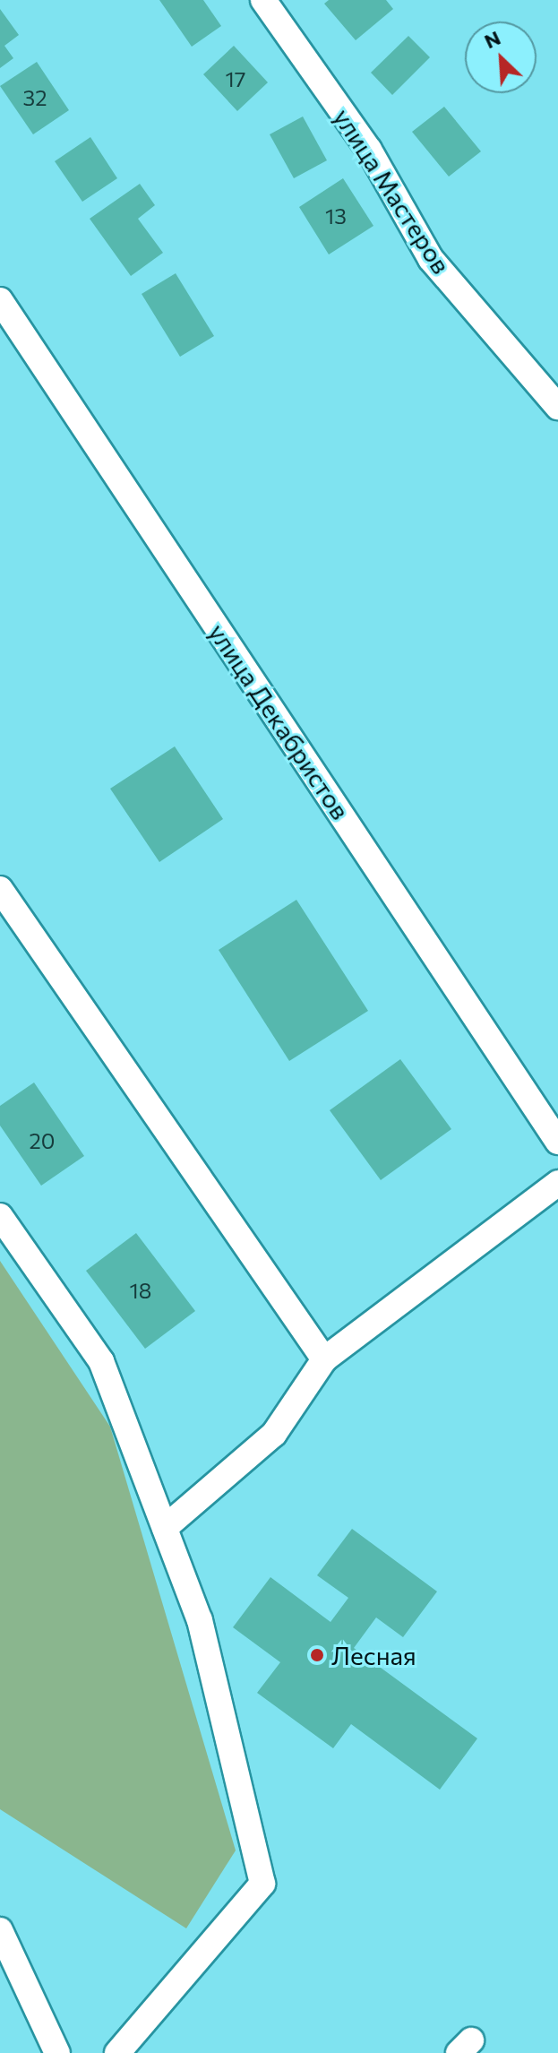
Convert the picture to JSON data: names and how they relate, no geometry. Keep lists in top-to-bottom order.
{
  "streets": {
    "street": ["улица Мастеров", "улица Декабристов"]
  },
  "places": ["Лесная"],
  "house_numbers": [
    "17",
    "32",
    "13",
    "20",
    "18"
  ],
  "north": "top left"
}
